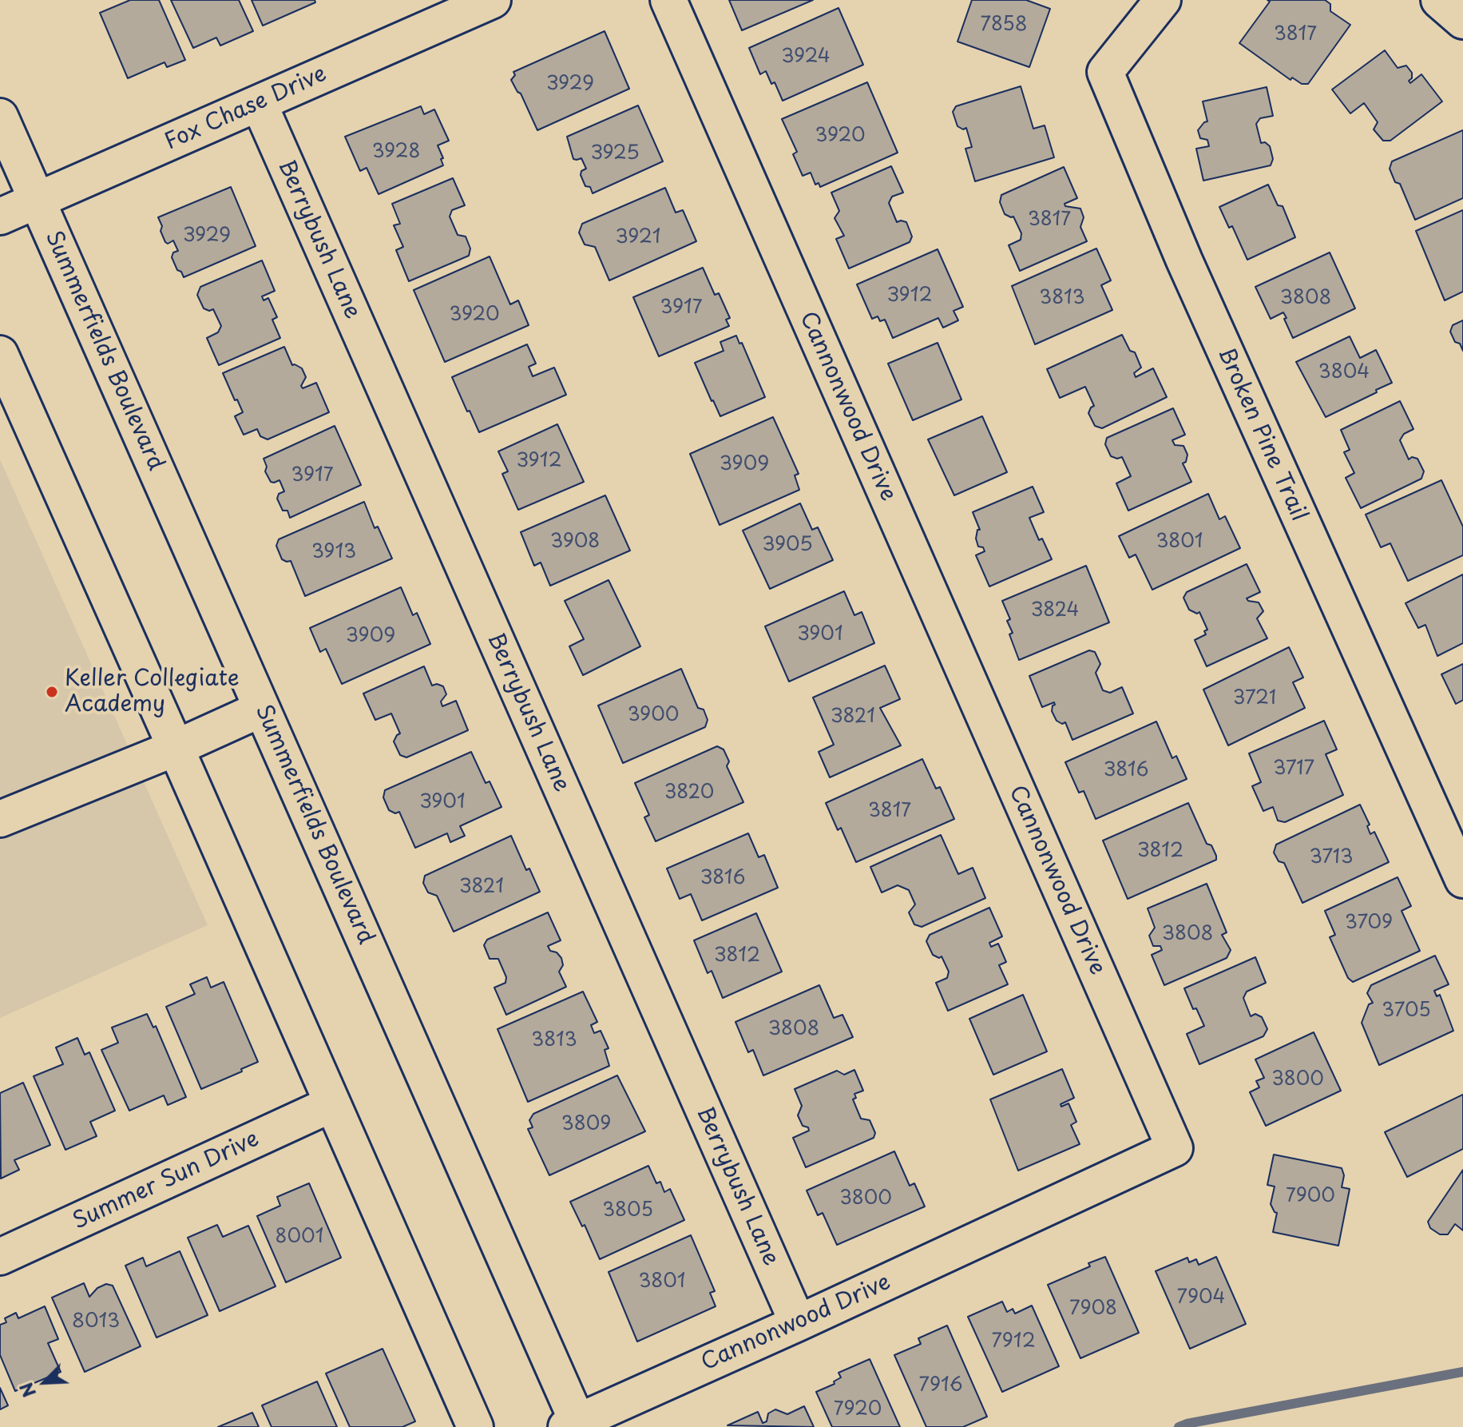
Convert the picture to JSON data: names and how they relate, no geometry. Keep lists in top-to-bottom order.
{
  "streets": {
    "street": [
      "Fox Chase Drive",
      "Berrybush Lane",
      "Summerfields Boulevard",
      "Cannonwood Drive",
      "Broken Pine Trail",
      "Summer Sun Drive"
    ]
  },
  "crossings": [
    ["Fox Chase Drive", "Berrybush Lane"],
    ["Fox Chase Drive", "Summerfields Boulevard"],
    ["Berrybush Lane", "Cannonwood Drive"],
    ["Summerfields Boulevard", "Cannonwood Drive"]
  ],
  "places": ["Keller Collegiate Academy"],
  "house_numbers": [
    "7858",
    "3817",
    "3924",
    "3929",
    "3920",
    "3928",
    "3925",
    "3817",
    "3929",
    "3921",
    "3912",
    "3813",
    "3808",
    "3917",
    "3920",
    "3804",
    "3912",
    "3909",
    "3917",
    "3908",
    "3801",
    "3905",
    "3913",
    "3824",
    "3901",
    "3909",
    "3721",
    "3900",
    "3821",
    "3717",
    "3816",
    "3820",
    "3901",
    "3817",
    "3812",
    "3713",
    "3816",
    "3821",
    "3709",
    "3808",
    "3812",
    "3705",
    "3808",
    "3813",
    "3800",
    "3809",
    "7900",
    "3800",
    "3805",
    "8001",
    "3801",
    "7904",
    "7908",
    "8013",
    "7912",
    "7916",
    "7920"
  ],
  "north": "bottom left"
}
